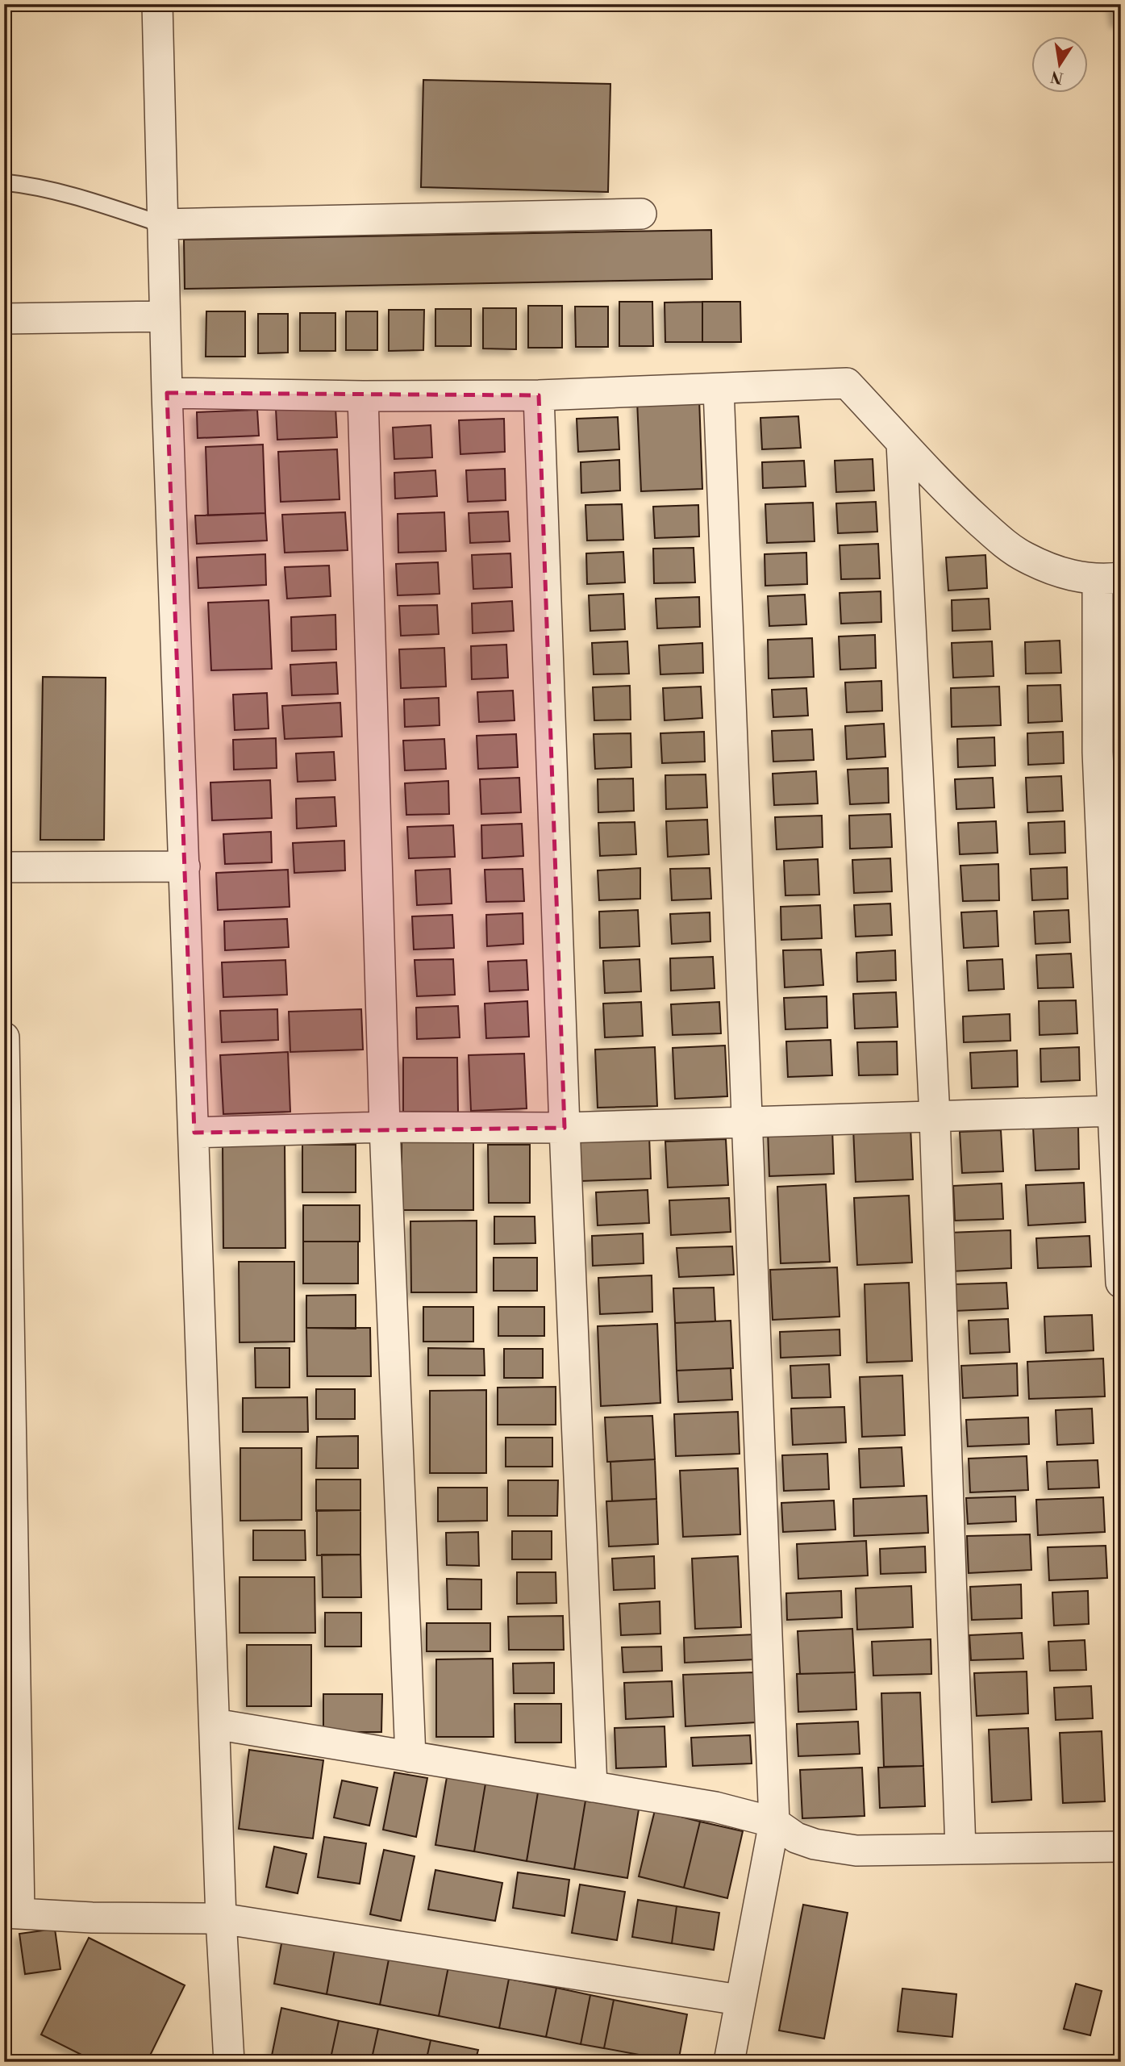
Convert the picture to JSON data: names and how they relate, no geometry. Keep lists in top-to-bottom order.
{
  "north": "bottom"
}
